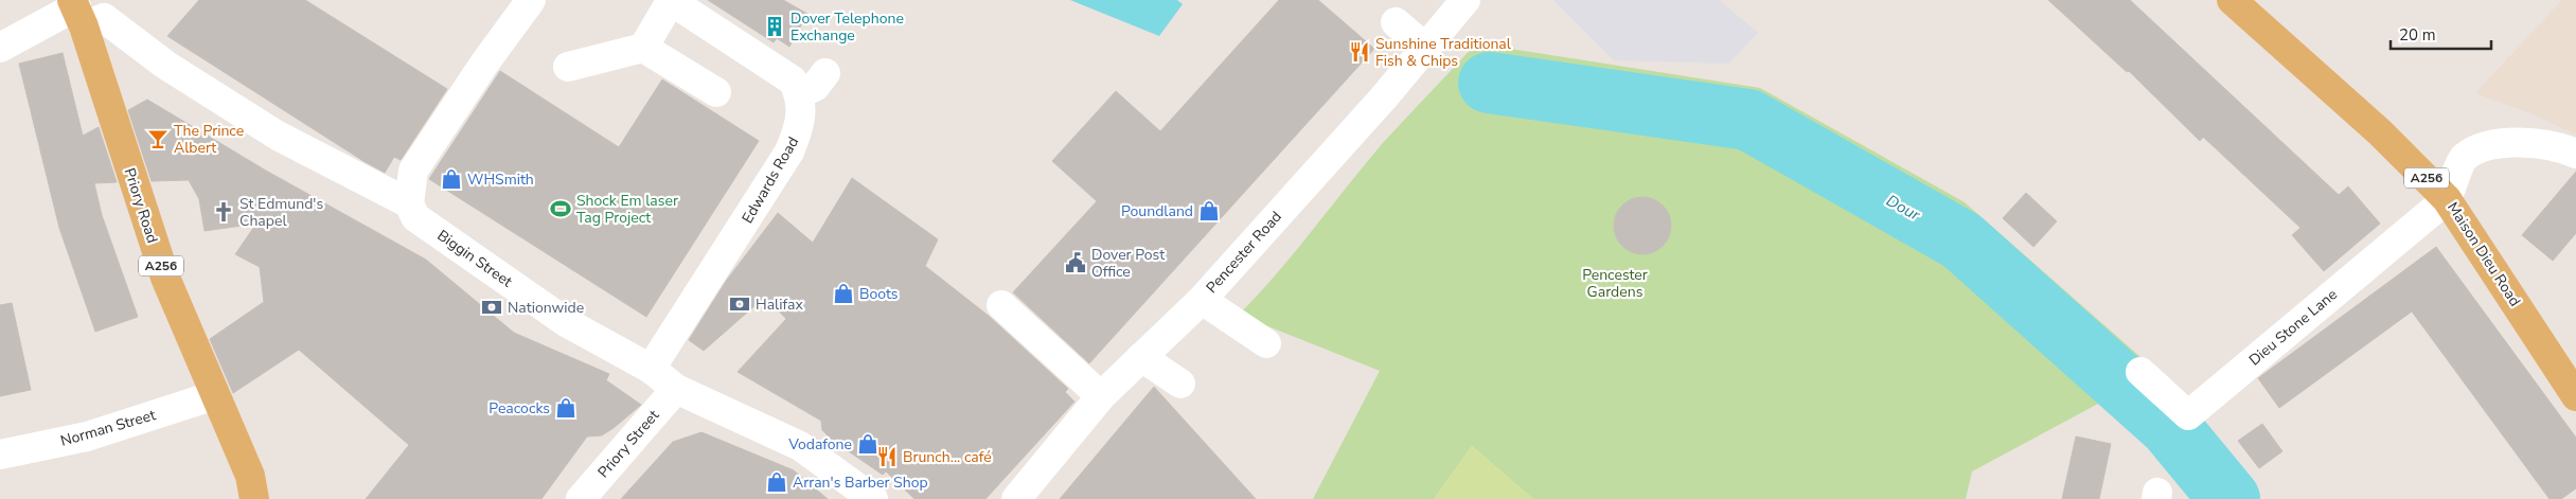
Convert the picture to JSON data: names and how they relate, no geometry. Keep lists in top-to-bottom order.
{
  "streets": {
    "main road": ["A256", "Priory Road", "Maison Dieu Road"],
    "street": [
      "Edwards Road",
      "Pencester Road",
      "Biggin Street",
      "Dieu Stone Lane",
      "Norman Street",
      "Priory Street"
    ]
  },
  "crossings": [
    ["Edwards Road", "Biggin Street"],
    ["Priory Road", "Biggin Street"],
    ["Priory Road", "Norman Street"],
    ["Maison Dieu Road", "Dieu Stone Lane"],
    ["Biggin Street", "Priory Street"]
  ],
  "water": ["Dour"],
  "parks": ["Pencester Gardens"],
  "places": {
    "building": ["Dover Telephone Exchange"],
    "restaurant": ["Sunshine Traditional Fish & Chips", "Brunch... café"],
    "bar": ["The Prince Albert"],
    "shop": [
      "WHSmith",
      "Poundland",
      "Boots",
      "Peacocks",
      "Vodafone",
      "Arran's Barber Shop"
    ],
    "sports": ["Shock Em laser Tag Project"],
    "church": ["St Edmund's Chapel"],
    "public building": ["Dover Post Office"],
    "bank": ["Halifax", "Nationwide"]
  },
  "scale_bar": "20 m"
}
